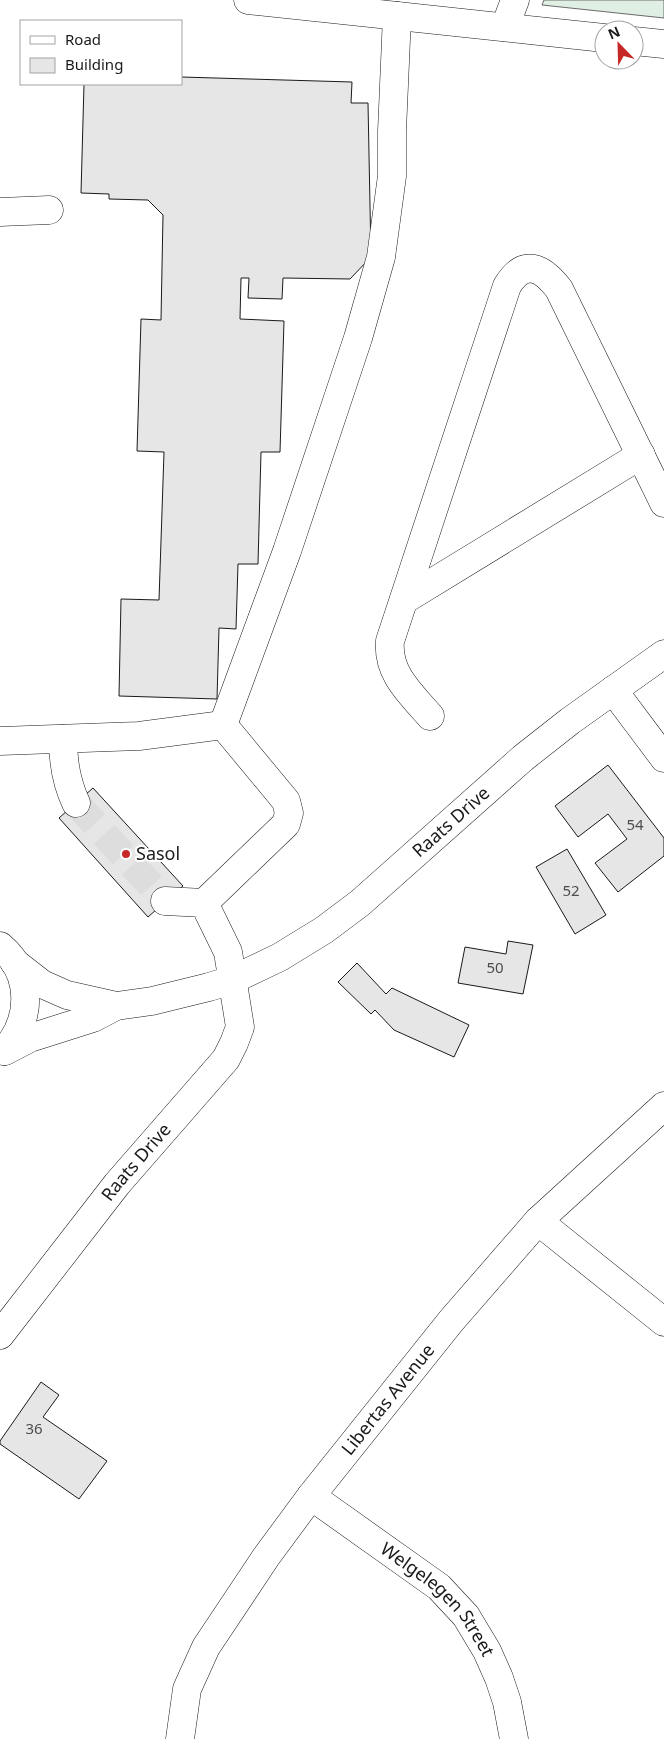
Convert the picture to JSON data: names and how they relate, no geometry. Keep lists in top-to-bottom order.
{
  "streets": {
    "street": ["Raats Drive", "Libertas Avenue", "Welgelegen Street"]
  },
  "crossings": [
    ["Libertas Avenue", "Welgelegen Street"]
  ],
  "places": ["Sasol"],
  "house_numbers": [
    "54",
    "52",
    "50",
    "36"
  ],
  "legend": ["Road", "Building"],
  "north": "top left"
}
